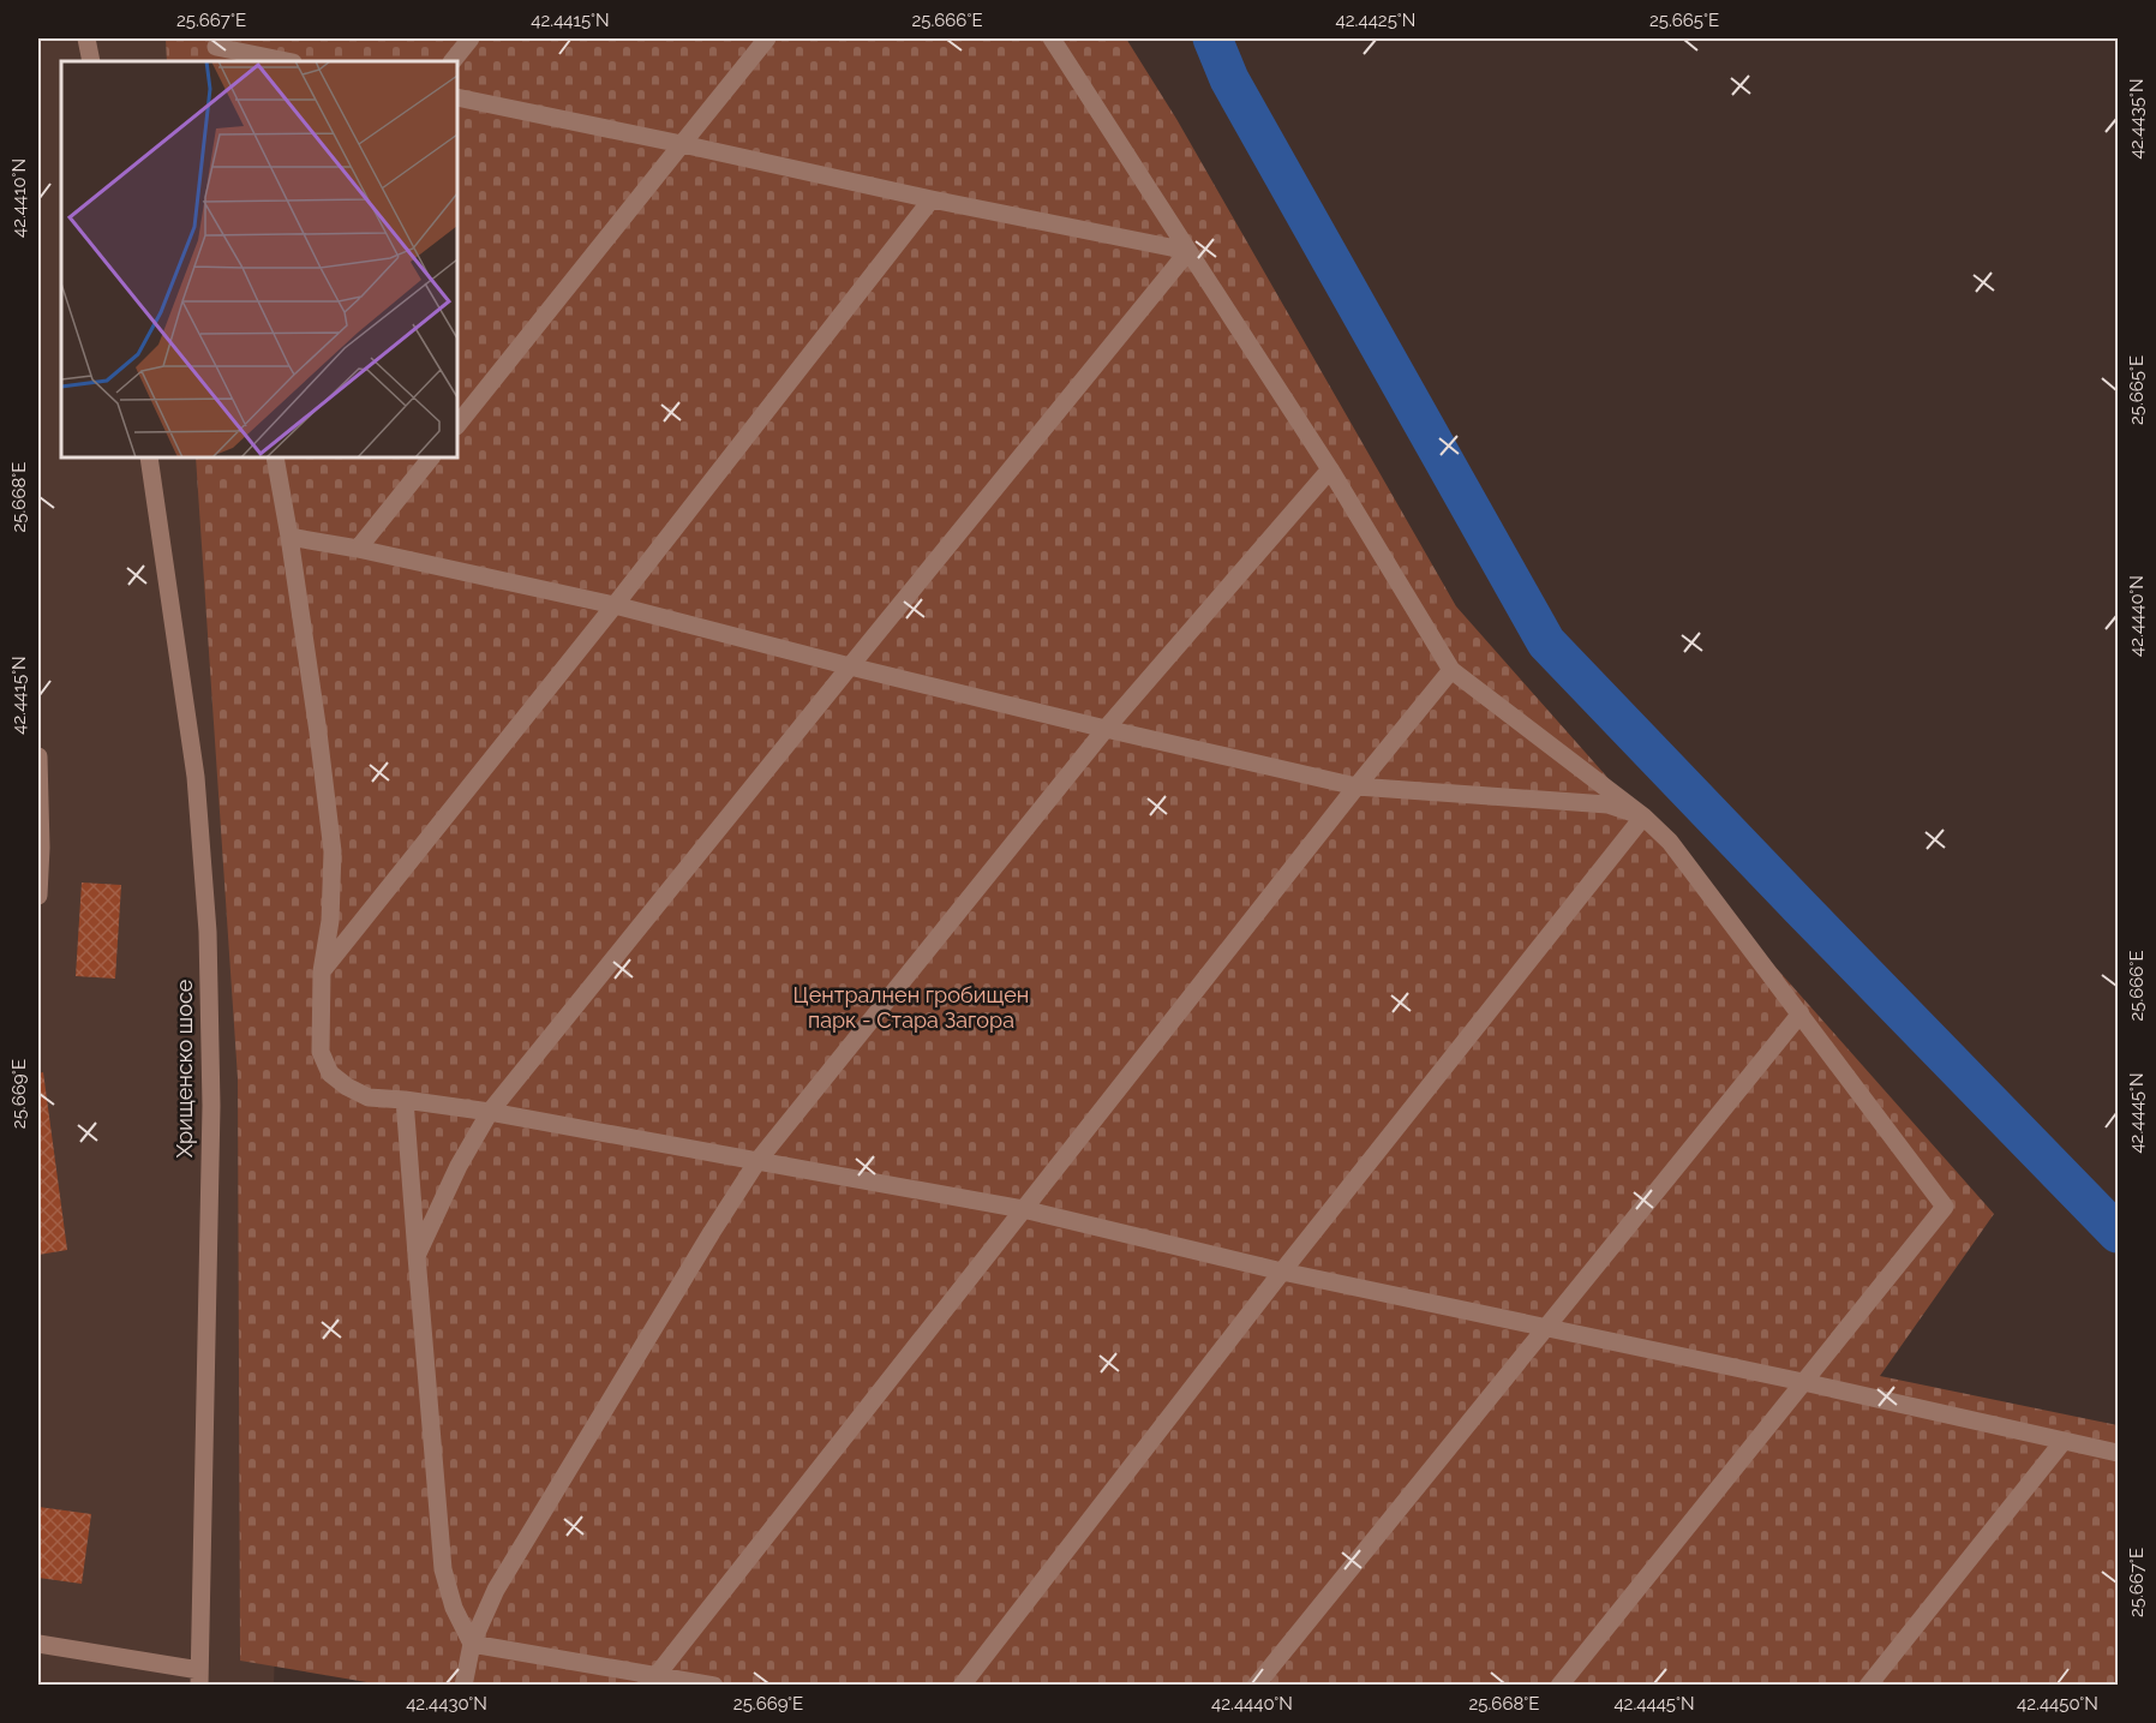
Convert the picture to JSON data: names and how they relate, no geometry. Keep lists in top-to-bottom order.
{
  "streets": {
    "street": ["Хрищенско шосе"]
  },
  "parks": ["Централнен гробищен парк - Стара Загора"],
  "coordinates": [
    "25.667°E",
    "42.4415°N",
    "25.666°E",
    "42.4425°N",
    "25.665°E",
    "42.4435°N",
    "42.4410°N",
    "25.668°E",
    "42.4440°N",
    "25.669°E",
    "42.4445°N",
    "42.4430°N",
    "42.4450°N"
  ]
}
